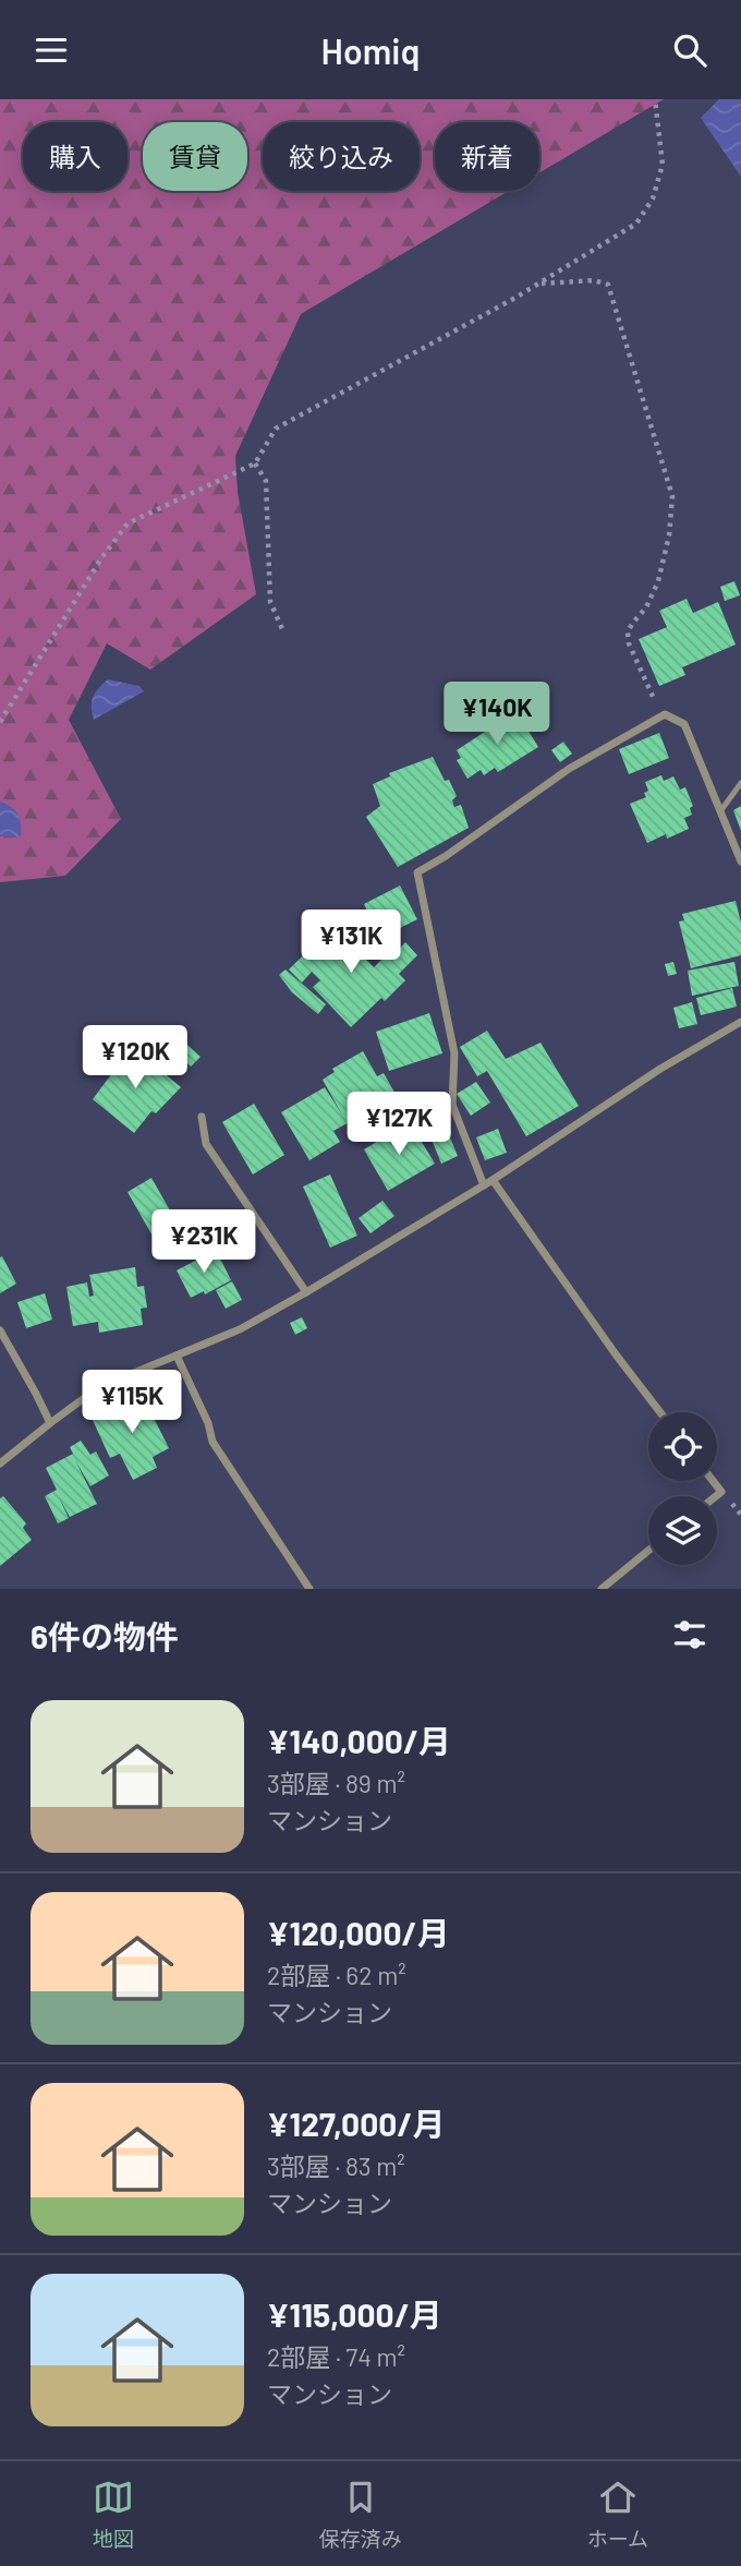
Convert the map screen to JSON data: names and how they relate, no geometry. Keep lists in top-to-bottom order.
{
  "page": {
    "header": "Homiq",
    "chip": [
      "購入",
      "賃貸",
      "絞り込み",
      "新着"
    ],
    "price": [
      "¥140K",
      "¥131K",
      "¥120K",
      "¥127K",
      "¥231K",
      "¥115K"
    ],
    "heading": "6件の物件",
    "list": [
      {
        "name": "¥140,000/月",
        "note": "3部屋 · 89 m² · マンション"
      },
      {
        "name": "¥120,000/月",
        "note": "2部屋 · 62 m² · マンション"
      },
      {
        "name": "¥127,000/月",
        "note": "3部屋 · 83 m² · マンション"
      },
      {
        "name": "¥115,000/月",
        "note": "2部屋 · 74 m² · マンション"
      }
    ],
    "tabs": ["地図", "保存済み", "ホーム"]
  }
}
